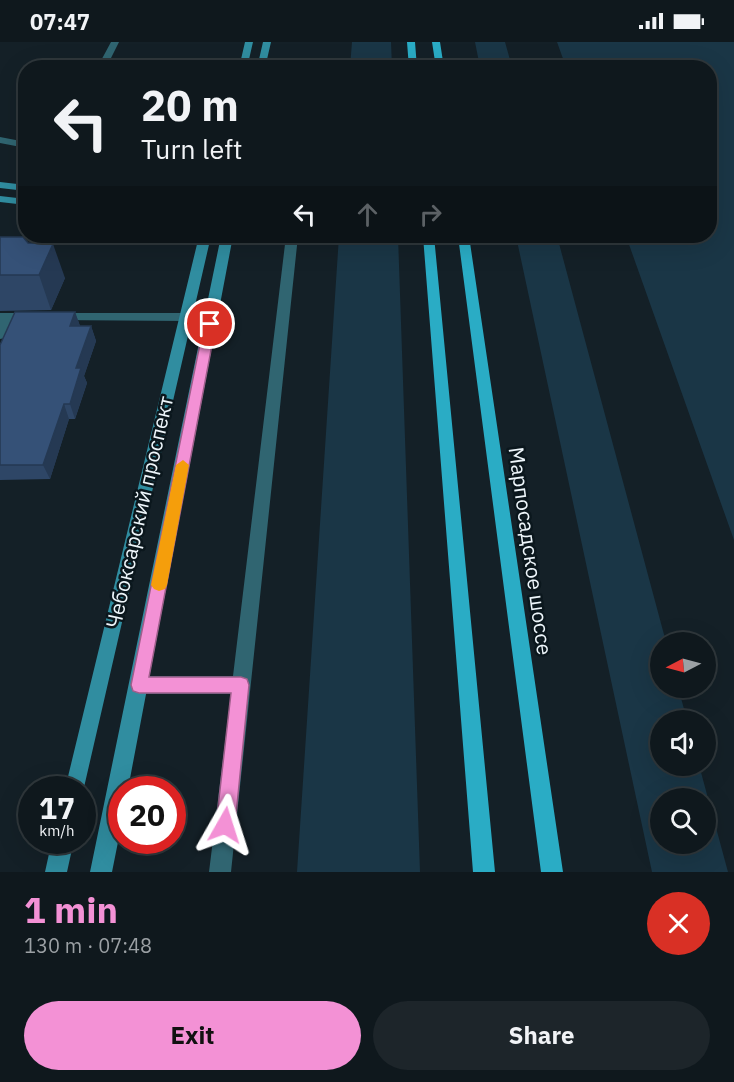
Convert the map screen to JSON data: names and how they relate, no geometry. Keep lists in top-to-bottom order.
{
  "streets": {
    "main road": ["Марпосадское шоссе"],
    "street": ["Чебоксарский проспект"]
  },
  "north": "left",
  "page": {
    "status": "07:47",
    "turn": ["20 m", "Turn left"],
    "speed": "17 km/h",
    "limit": "20",
    "heading": ["1 min", "130 m · 07:48"],
    "buttons": ["Exit", "Share"]
  }
}
